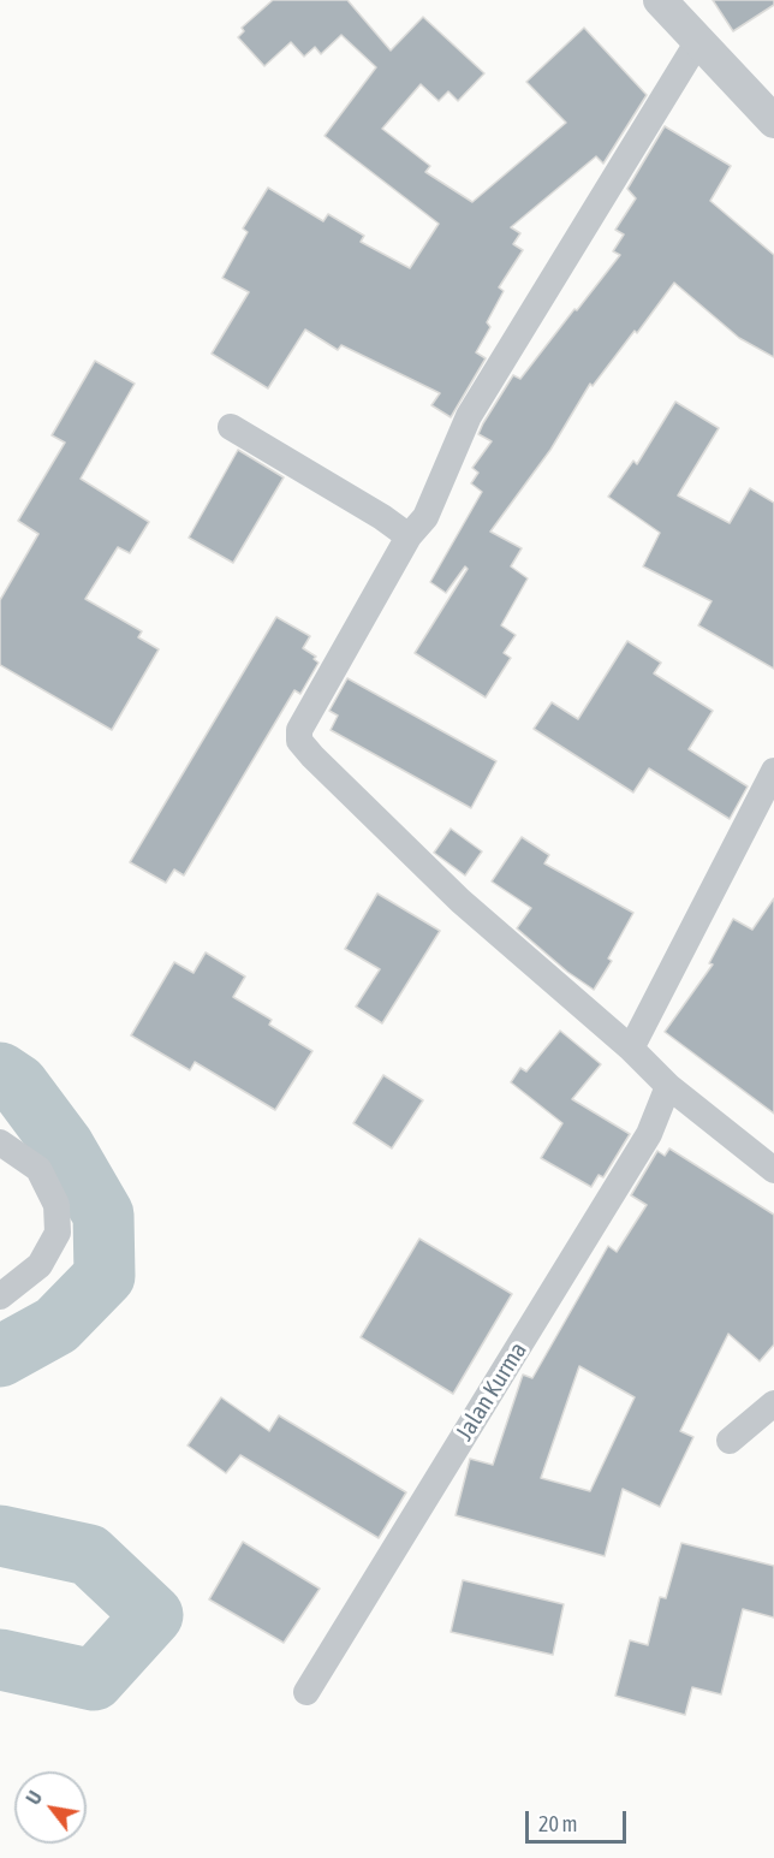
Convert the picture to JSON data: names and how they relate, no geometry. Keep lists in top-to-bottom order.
{
  "streets": {
    "street": ["Jalan Kurma"]
  },
  "scale_bar": "20 m",
  "north": "top left"
}
